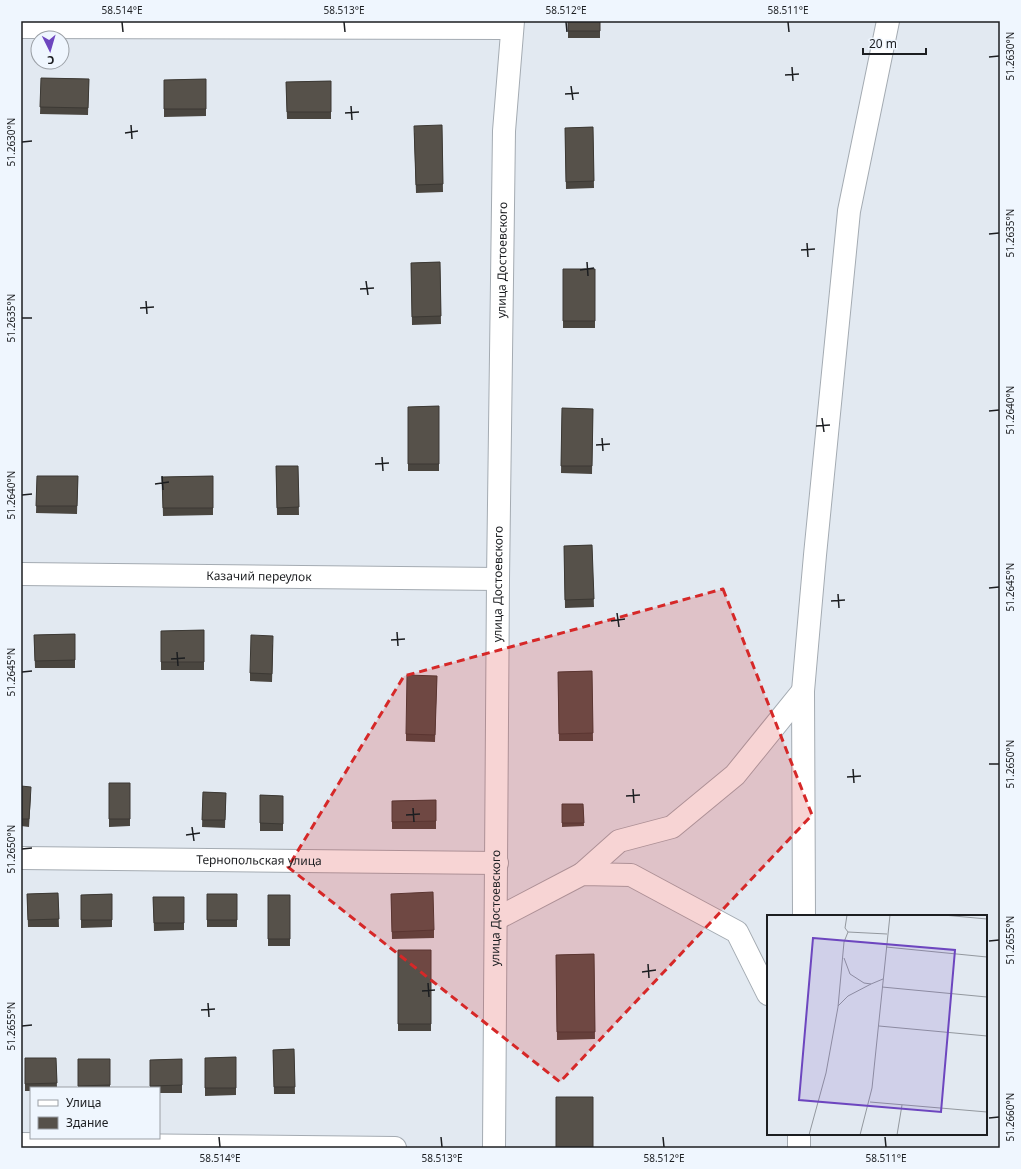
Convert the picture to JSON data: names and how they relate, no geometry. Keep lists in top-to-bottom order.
{
  "streets": {
    "street": ["улица Достоевского", "Казачий переулок", "Тернопольская улица"]
  },
  "crossings": [
    ["улица Достоевского", "Казачий переулок"],
    ["улица Достоевского", "Тернопольская улица"]
  ],
  "legend": ["Улица", "Здание"],
  "scale_bar": "20 m",
  "north": "bottom",
  "coordinates": [
    "58.514°E",
    "58.513°E",
    "58.512°E",
    "58.511°E",
    "51.2630°N",
    "51.2635°N",
    "51.2640°N",
    "51.2645°N",
    "51.2650°N",
    "51.2655°N",
    "51.2660°N"
  ]
}
